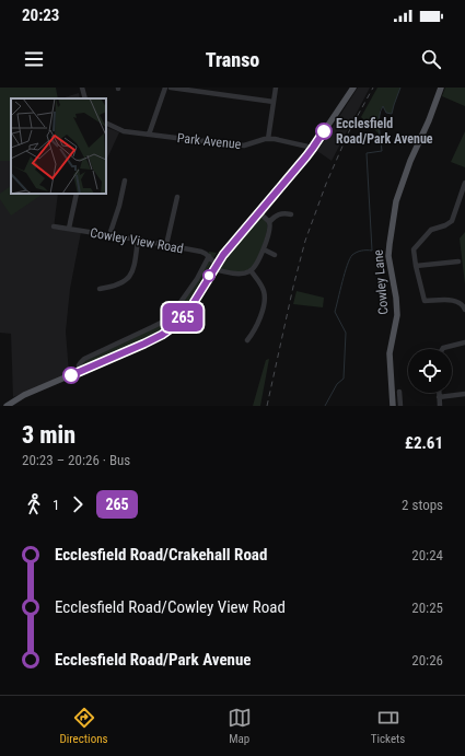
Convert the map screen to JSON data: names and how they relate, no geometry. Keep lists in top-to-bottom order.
{
  "streets": {
    "main road": ["Cowley Lane"],
    "street": ["Park Avenue", "Cowley View Road"]
  },
  "places": ["Ecclesfield Road/Park Avenue"],
  "lines": ["bus line 265"],
  "page": {
    "status": "20:23",
    "header": "Transo",
    "on_map": "265",
    "heading": ["3 min", "20:23 – 20:26 · Bus", "£2.61"],
    "legs": ["1", "265", "2 stops"],
    "list": [
      {
        "name": "Ecclesfield Road/Crakehall Road",
        "value": "20:24"
      },
      {
        "name": "Ecclesfield Road/Cowley View Road",
        "value": "20:25"
      },
      {
        "name": "Ecclesfield Road/Park Avenue",
        "value": "20:26"
      }
    ],
    "tabs": ["Directions", "Map", "Tickets"]
  }
}
